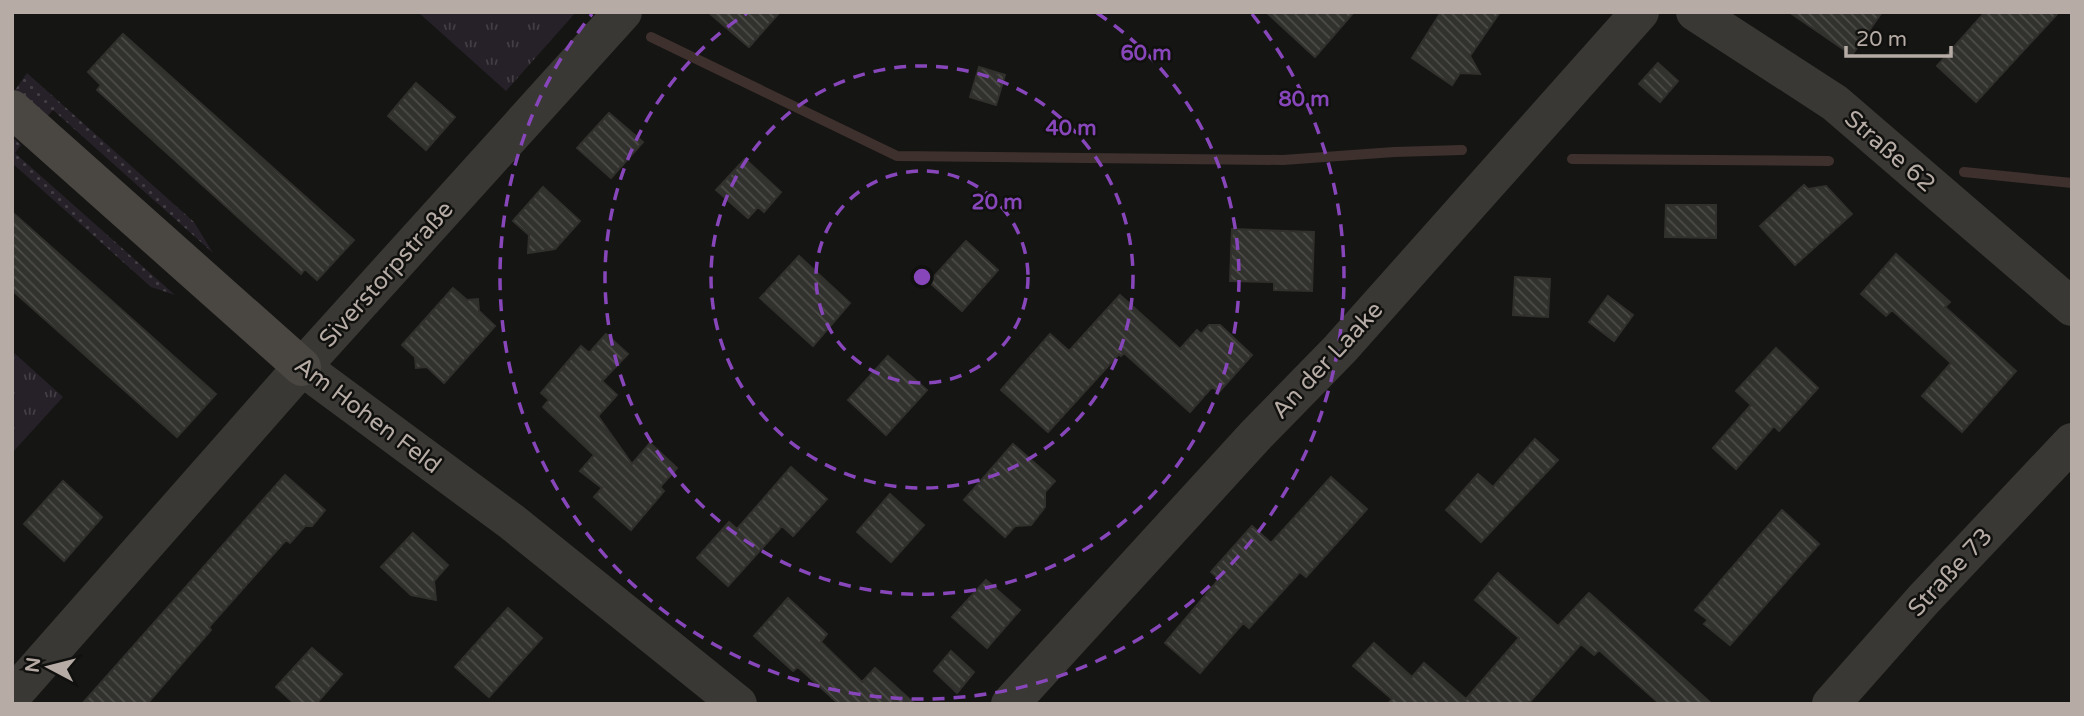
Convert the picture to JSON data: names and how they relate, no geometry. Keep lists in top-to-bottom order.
{
  "streets": {
    "street": [
      "Straße 62",
      "Siverstorpstraße",
      "An der Laake",
      "Am Hohen Feld",
      "Straße 73"
    ]
  },
  "crossings": [
    ["Siverstorpstraße", "Am Hohen Feld"]
  ],
  "scale_bar": "20 m",
  "north": "left",
  "rings": [
    "60 m",
    "80 m",
    "40 m",
    "20 m"
  ]
}
